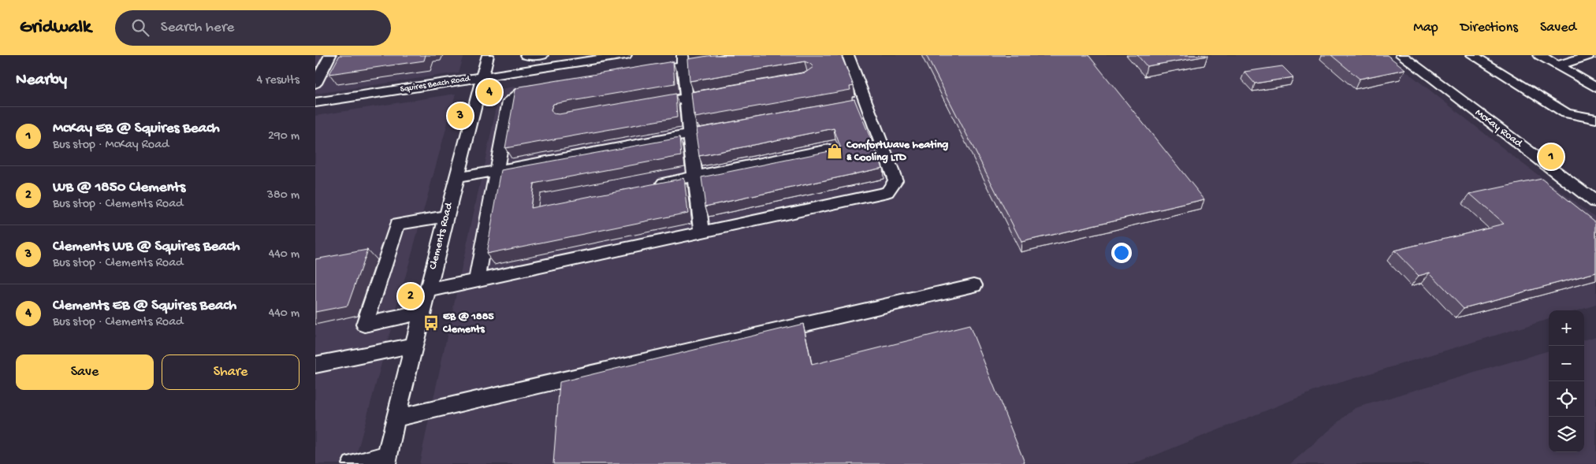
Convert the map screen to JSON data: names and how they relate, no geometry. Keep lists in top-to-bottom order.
{
  "streets": {
    "street": ["Squires Beach Road", "McKay Road", "Clements Road"]
  },
  "crossings": [
    ["Squires Beach Road", "Clements Road"]
  ],
  "places": {
    "shop": ["ComfortWave heating & Cooling LTD"],
    "bus stop": ["EB @ 1885 Clements"]
  },
  "page": {
    "header": "Gridwalk",
    "search": "Search here",
    "nav": ["Map", "Directions", "Saved"],
    "heading": ["Nearby", "4 results"],
    "pins": [
      "4",
      "3",
      "1",
      "2"
    ],
    "list": [
      {
        "mark": "1",
        "name": "McKay EB @ Squires Beach",
        "note": "Bus stop · McKay Road",
        "value": "290 m"
      },
      {
        "mark": "2",
        "name": "WB @ 1850 Clements",
        "note": "Bus stop · Clements Road",
        "value": "380 m"
      },
      {
        "mark": "3",
        "name": "Clements WB @ Squires Beach",
        "note": "Bus stop · Clements Road",
        "value": "440 m"
      },
      {
        "mark": "4",
        "name": "Clements EB @ Squires Beach",
        "note": "Bus stop · Clements Road",
        "value": "440 m"
      }
    ],
    "map_buttons": ["+", "−"],
    "buttons": ["Save", "Share"]
  }
}
